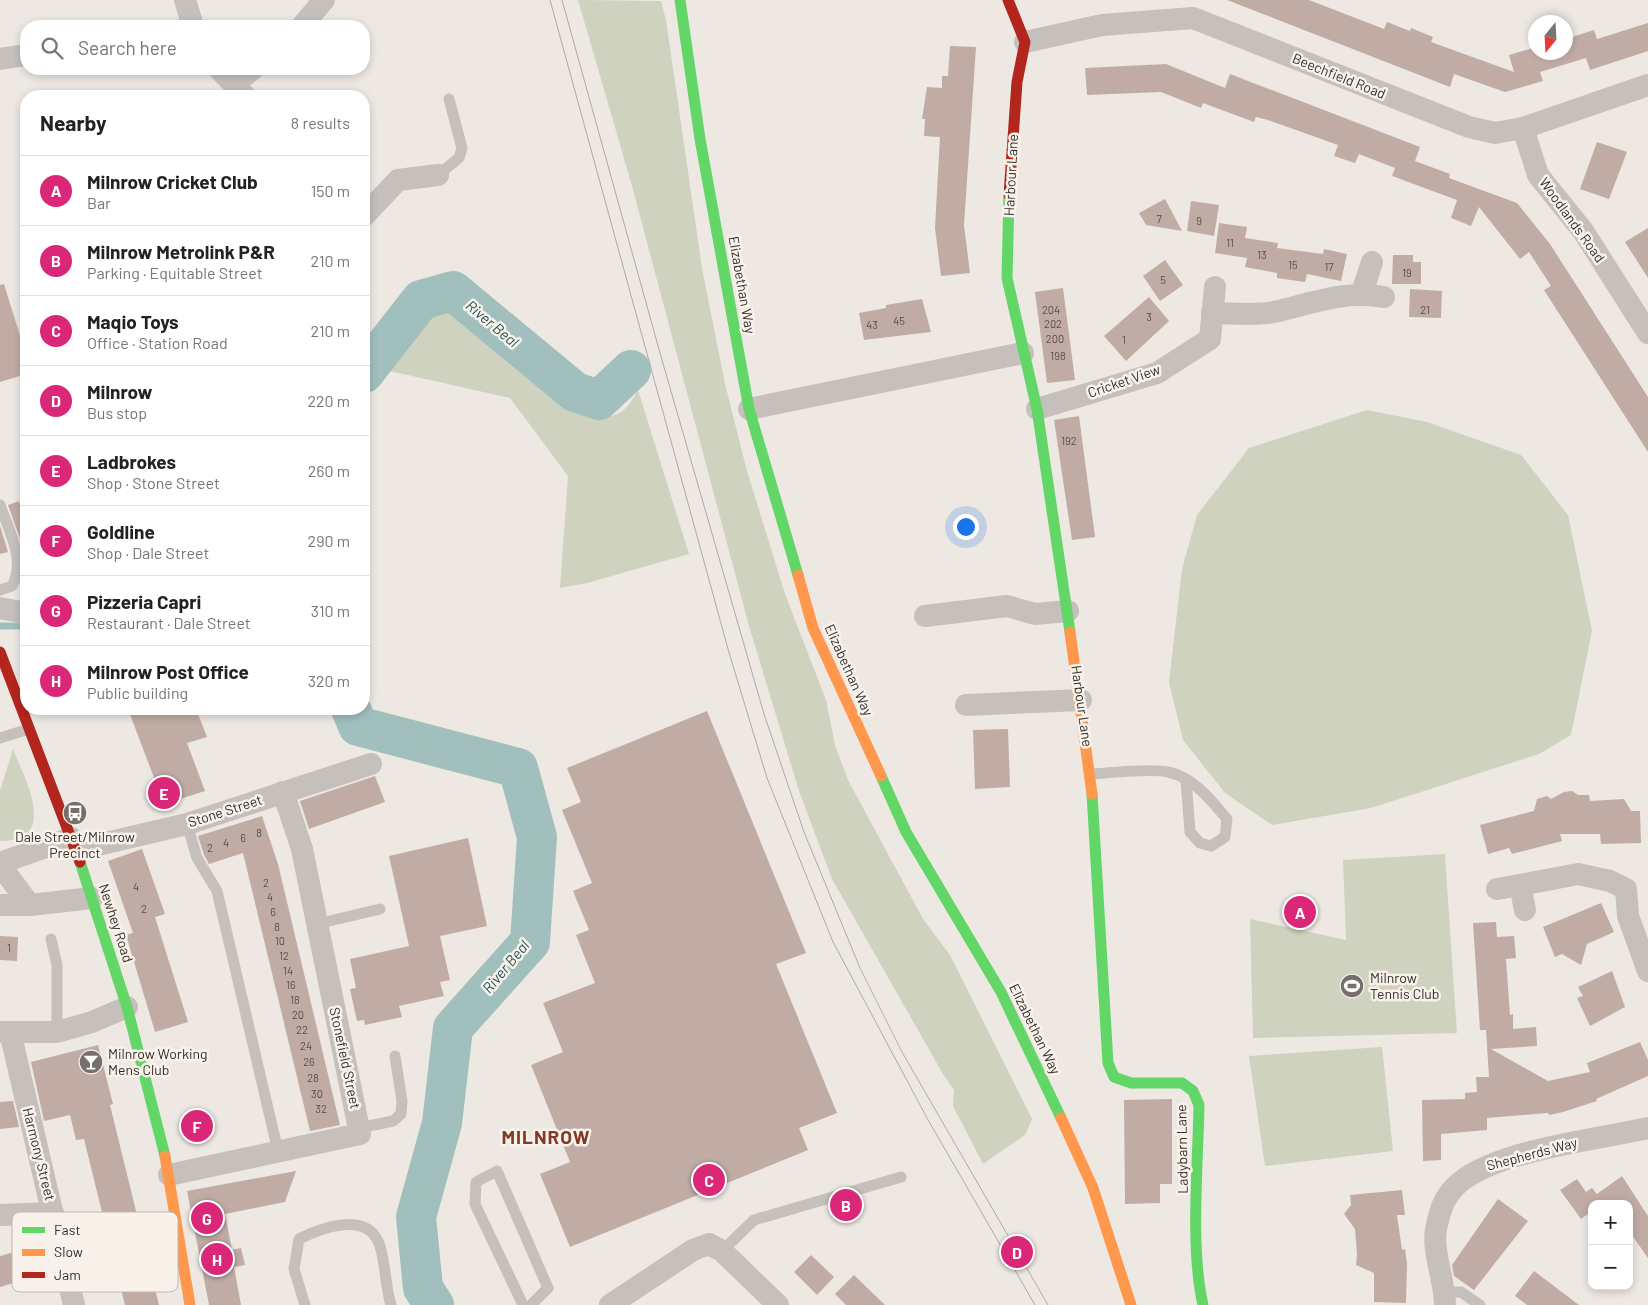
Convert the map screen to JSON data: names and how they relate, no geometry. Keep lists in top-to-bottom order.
{
  "streets": {
    "street": [
      "Beechfield Road",
      "Harbour Lane",
      "Woodlands Road",
      "Elizabethan Way",
      "Cricket View",
      "Stone Street",
      "Newhey Road",
      "Stonefield Street",
      "Ladybarn Lane",
      "Harmony Street",
      "Shepherds Way"
    ]
  },
  "crossings": [
    ["Beechfield Road", "Harbour Lane"],
    ["Beechfield Road", "Woodlands Road"],
    ["Harbour Lane", "Cricket View"],
    ["Harbour Lane", "Ladybarn Lane"],
    ["Stone Street", "Newhey Road"],
    ["Stone Street", "Stonefield Street"],
    ["Newhey Road", "Stonefield Street"]
  ],
  "districts": ["MILNROW"],
  "water": ["River Beal"],
  "places": {
    "bus stop": ["Dale Street/Milnrow Precinct"],
    "sports": ["Milnrow Tennis Club"],
    "bar": ["Milnrow Working Mens Club"]
  },
  "house_numbers": [
    "7",
    "9",
    "11",
    "13",
    "15",
    "17",
    "19",
    "5",
    "204",
    "21",
    "3",
    "45",
    "202",
    "43",
    "200",
    "1",
    "198",
    "192",
    "8",
    "6",
    "4",
    "2",
    "2",
    "4",
    "4",
    "2",
    "6",
    "8",
    "10",
    "1",
    "12",
    "14",
    "16",
    "18",
    "20",
    "22",
    "24",
    "26",
    "28",
    "30",
    "32"
  ],
  "legend": ["Fast", "Slow", "Jam"],
  "north": "bottom",
  "page": {
    "search": "Search here",
    "heading": ["Nearby", "8 results"],
    "list": [
      {
        "mark": "A",
        "name": "Milnrow Cricket Club",
        "note": "Bar",
        "value": "150 m"
      },
      {
        "mark": "B",
        "name": "Milnrow Metrolink P&R",
        "note": "Parking · Equitable Street",
        "value": "210 m"
      },
      {
        "mark": "C",
        "name": "Maqio Toys",
        "note": "Office · Station Road",
        "value": "210 m"
      },
      {
        "mark": "D",
        "name": "Milnrow",
        "note": "Bus stop",
        "value": "220 m"
      },
      {
        "mark": "E",
        "name": "Ladbrokes",
        "note": "Shop · Stone Street",
        "value": "260 m"
      },
      {
        "mark": "F",
        "name": "Goldline",
        "note": "Shop · Dale Street",
        "value": "290 m"
      },
      {
        "mark": "G",
        "name": "Pizzeria Capri",
        "note": "Restaurant · Dale Street",
        "value": "310 m"
      },
      {
        "mark": "H",
        "name": "Milnrow Post Office",
        "note": "Public building",
        "value": "320 m"
      }
    ],
    "pins": [
      "E",
      "A",
      "F",
      "C",
      "B",
      "G",
      "D",
      "H"
    ],
    "map_buttons": ["+", "−"]
  }
}
